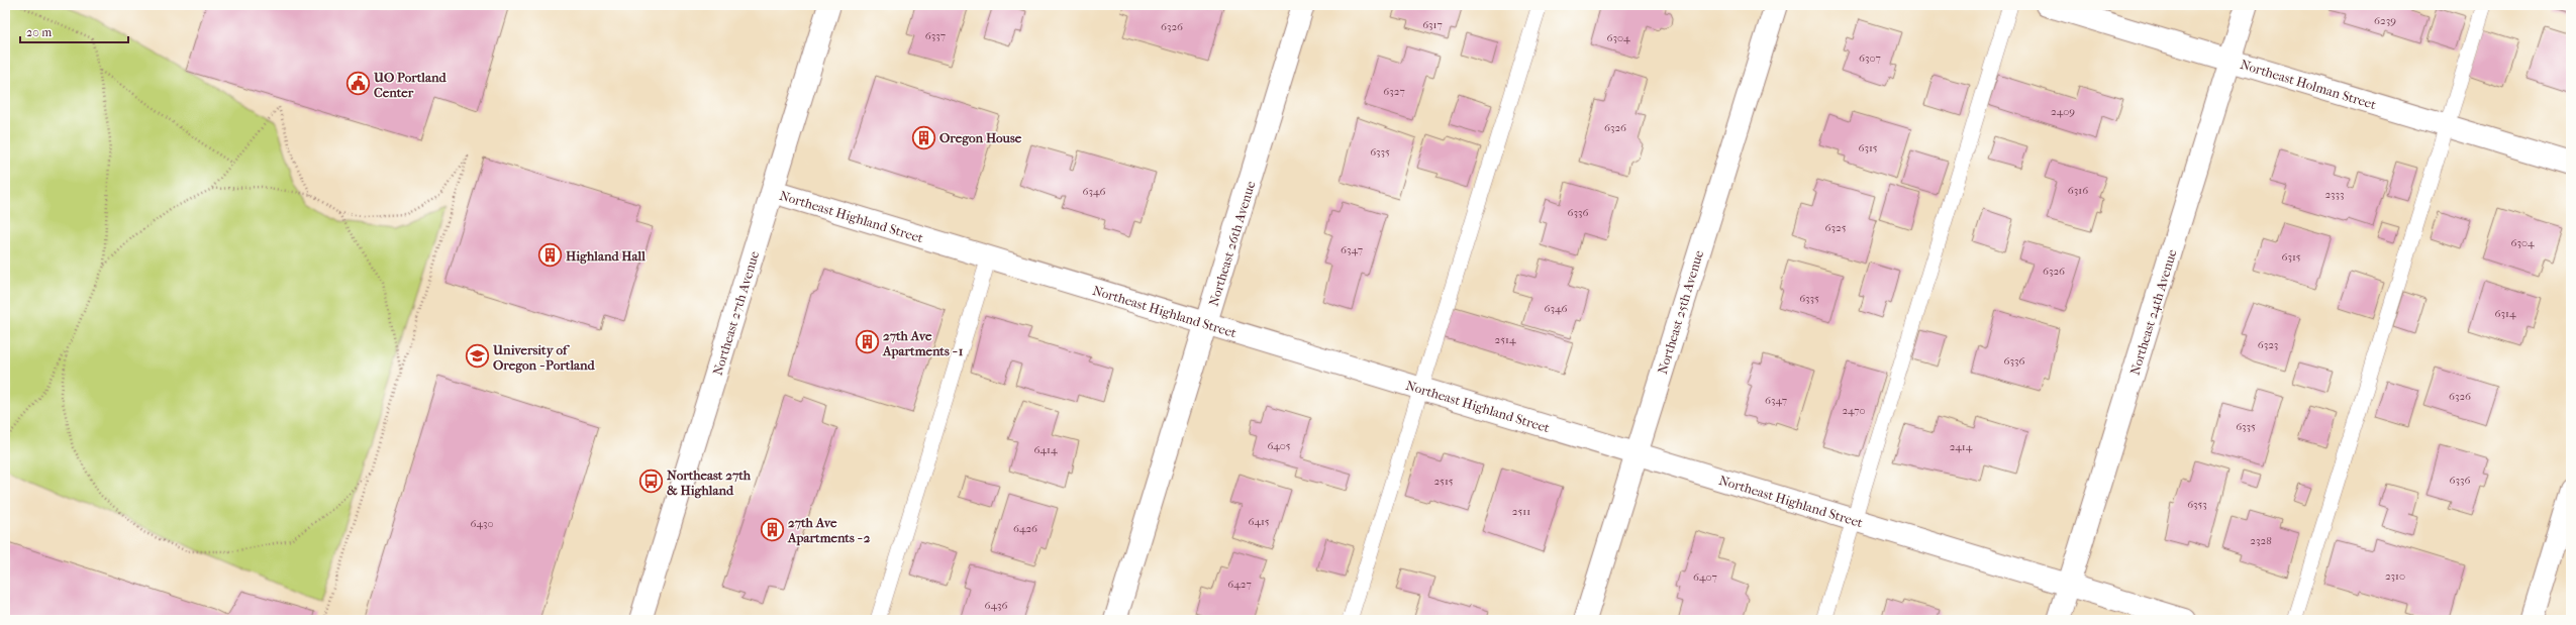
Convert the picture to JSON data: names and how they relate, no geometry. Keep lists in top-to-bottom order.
{
  "streets": {
    "street": [
      "Northeast Holman Street",
      "Northeast Highland Street",
      "Northeast 26th Avenue",
      "Northeast 25th Avenue",
      "Northeast 24th Avenue",
      "Northeast 27th Avenue"
    ]
  },
  "crossings": [
    ["Northeast Holman Street", "Northeast 24th Avenue"],
    ["Northeast Highland Street", "Northeast 26th Avenue"],
    ["Northeast Highland Street", "Northeast 25th Avenue"],
    ["Northeast Highland Street", "Northeast 24th Avenue"],
    ["Northeast Highland Street", "Northeast 27th Avenue"]
  ],
  "places": {
    "public building": ["UO Portland Center"],
    "building": [
      "Oregon House",
      "Highland Hall",
      "27th Ave Apartments - 1",
      "27th Ave Apartments - 2"
    ],
    "school or university": ["University of Oregon - Portland"],
    "bus stop": ["Northeast 27th & Highland"]
  },
  "house_numbers": [
    "6239",
    "6317",
    "6326",
    "6337",
    "6304",
    "6307",
    "6327",
    "2409",
    "6326",
    "6315",
    "6335",
    "6316",
    "6346",
    "2333",
    "6336",
    "6325",
    "6304",
    "6347",
    "6315",
    "6326",
    "6335",
    "6346",
    "6314",
    "2514",
    "6323",
    "6336",
    "6326",
    "6347",
    "2470",
    "6335",
    "6405",
    "2414",
    "6414",
    "6336",
    "2515",
    "6353",
    "2511",
    "6415",
    "6430",
    "6426",
    "2328",
    "2310",
    "6407",
    "6427",
    "6436"
  ],
  "scale_bar": "20 m"
}
